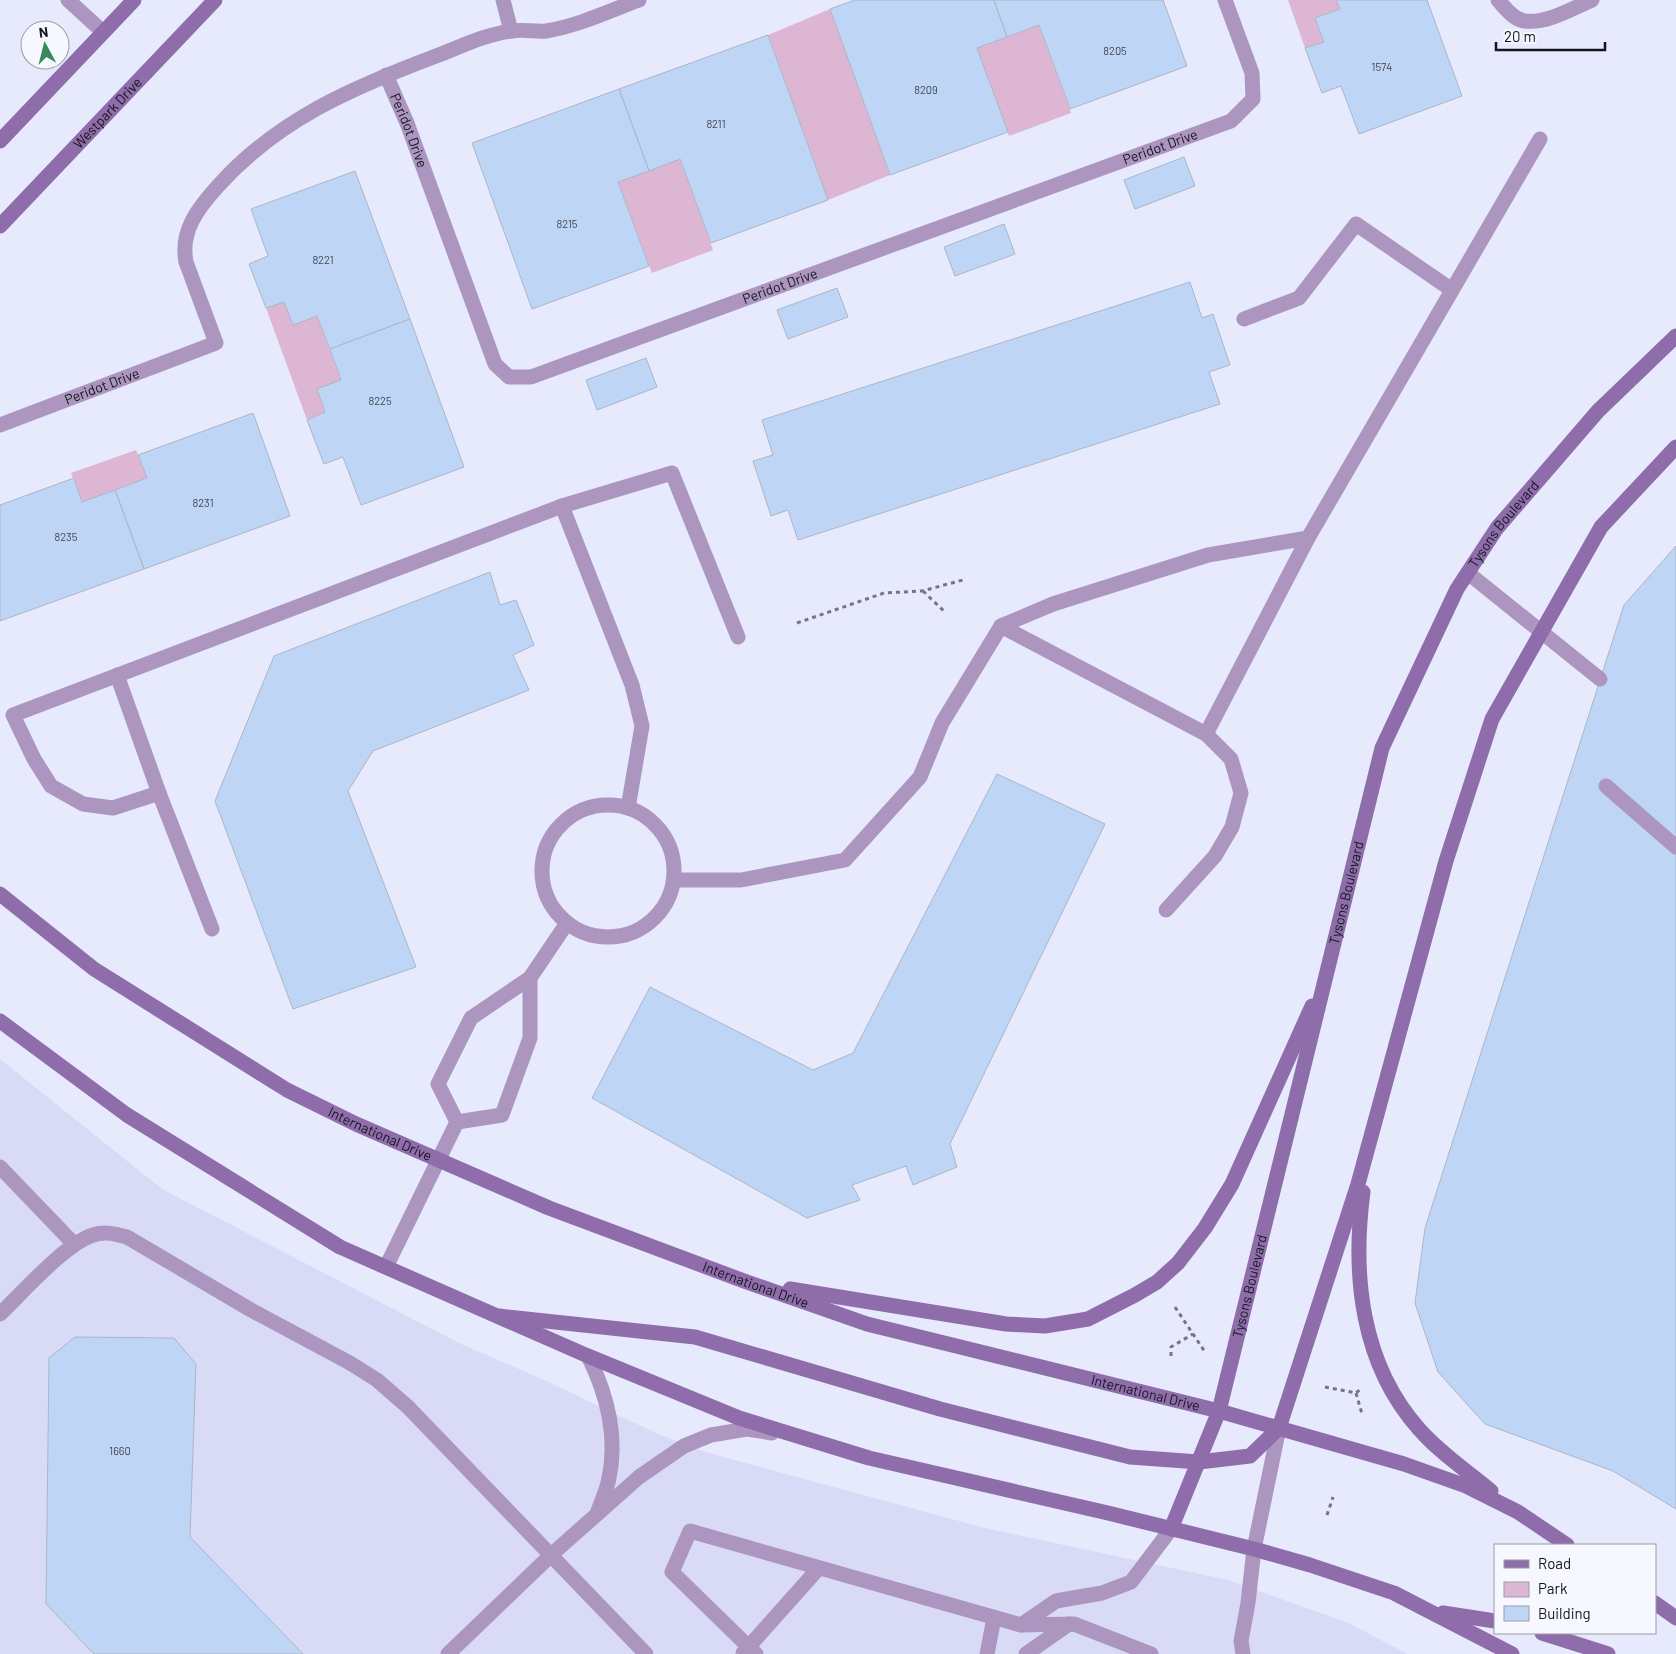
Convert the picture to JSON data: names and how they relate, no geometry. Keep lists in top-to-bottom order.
{
  "streets": {
    "main road": ["Westpark Drive", "Tysons Boulevard", "International Drive"],
    "street": ["Peridot Drive"]
  },
  "crossings": [
    ["Tysons Boulevard", "International Drive"]
  ],
  "house_numbers": [
    "8205",
    "1574",
    "8209",
    "8211",
    "8215",
    "8221",
    "8225",
    "8231",
    "8235",
    "1660"
  ],
  "legend": ["Road", "Park", "Building"],
  "scale_bar": "20 m",
  "north": "top"
}
